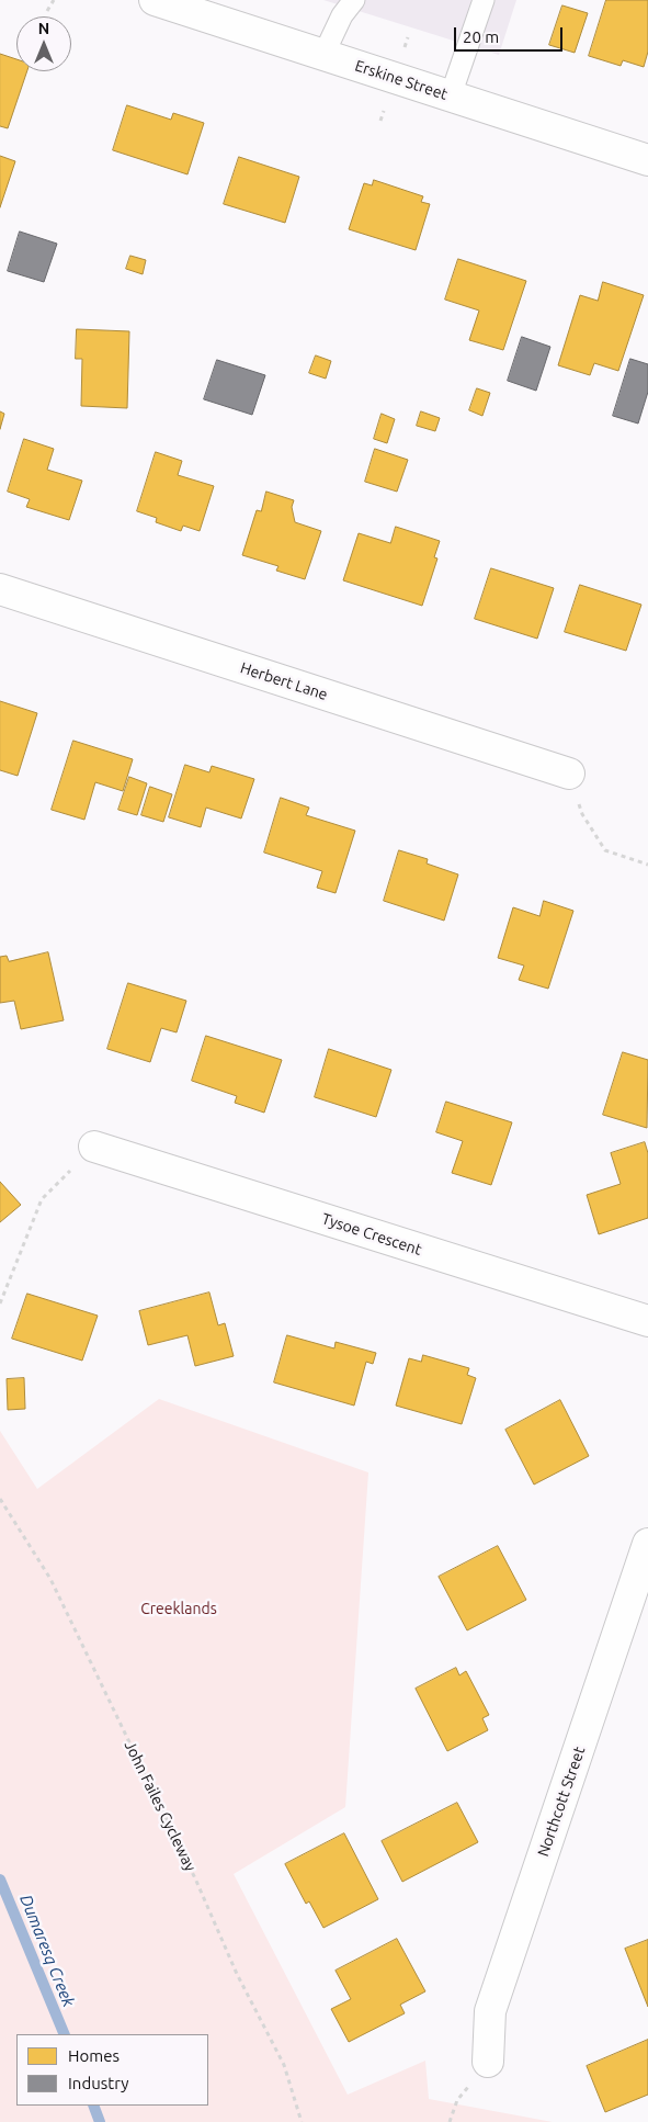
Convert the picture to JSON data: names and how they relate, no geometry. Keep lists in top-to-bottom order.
{
  "streets": {
    "street": [
      "Erskine Street",
      "Herbert Lane",
      "Tysoe Crescent",
      "Northcott Street"
    ],
    "path": ["John Failes Cycleway"]
  },
  "water": ["Dumaresq Creek"],
  "parks": ["Creeklands"],
  "legend": ["Homes", "Industry"],
  "scale_bar": "20 m",
  "north": "top"
}
